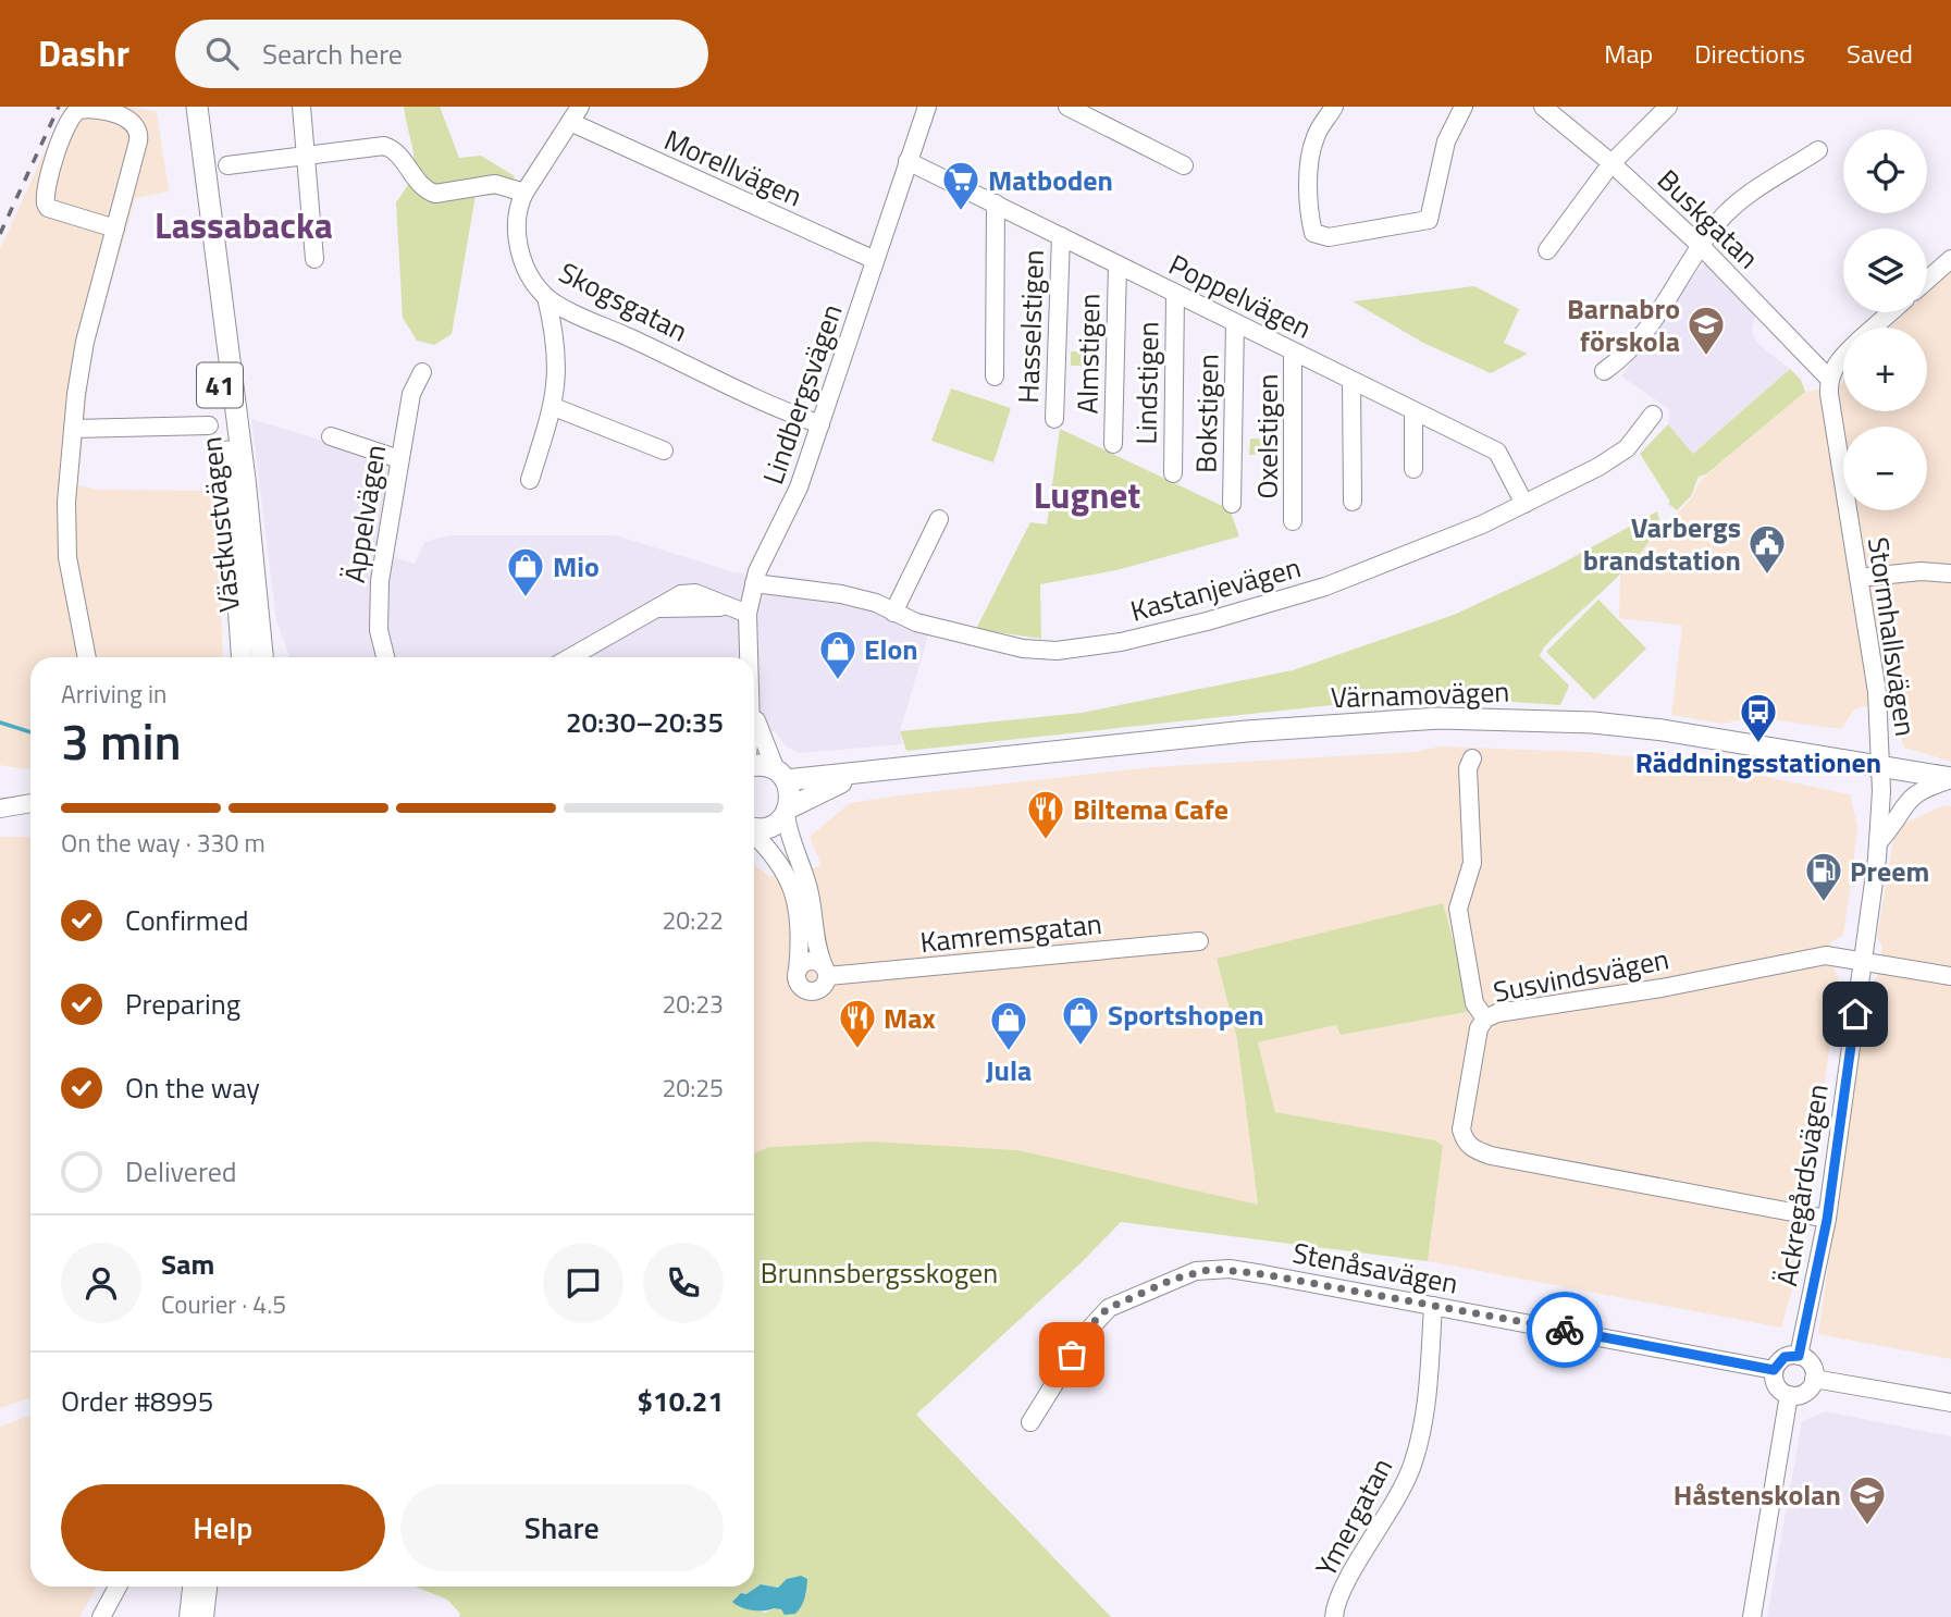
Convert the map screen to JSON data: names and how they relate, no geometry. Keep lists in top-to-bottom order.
{
  "streets": {
    "main road": ["41", "Västkustvägen", "Värnamovägen"],
    "street": [
      "Morellvägen",
      "Buskgatan",
      "Poppelvägen",
      "Skogsgatan",
      "Hasselstigen",
      "Almstigen",
      "Lindstigen",
      "Lindbergsvägen",
      "Bokstigen",
      "Oxelstigen",
      "Äppelvägen",
      "Kastanjevägen",
      "Stormhallsvägen",
      "Kamremsgatan",
      "Susvindsvägen",
      "Äckregårdsvägen",
      "Stenåsavägen",
      "Ymergatan"
    ]
  },
  "crossings": [
    ["Morellvägen", "Lindbergsvägen"],
    ["Buskgatan", "Stormhallsvägen"],
    ["Poppelvägen", "Hasselstigen"],
    ["Poppelvägen", "Almstigen"],
    ["Poppelvägen", "Lindstigen"],
    ["Poppelvägen", "Lindbergsvägen"],
    ["Poppelvägen", "Bokstigen"],
    ["Poppelvägen", "Oxelstigen"],
    ["Poppelvägen", "Kastanjevägen"],
    ["Skogsgatan", "Lindbergsvägen"],
    ["Lindbergsvägen", "Kastanjevägen"],
    ["Lindbergsvägen", "Värnamovägen"],
    ["Stormhallsvägen", "Värnamovägen"],
    ["Stormhallsvägen", "Äckregårdsvägen"],
    ["Värnamovägen", "Äckregårdsvägen"],
    ["Susvindsvägen", "Äckregårdsvägen"],
    ["Äckregårdsvägen", "Stenåsavägen"],
    ["Stenåsavägen", "Ymergatan"]
  ],
  "districts": ["Lassabacka", "Lugnet"],
  "parks": ["Brunnsbergsskogen"],
  "places": {
    "supermarket": ["Matboden"],
    "school or university": ["Barnabro förskola", "Håstenskolan"],
    "public building": ["Varbergs brandstation"],
    "shop": [
      "Mio",
      "Elon",
      "Sportshopen",
      "Jula"
    ],
    "bus stop": ["Räddningsstationen"],
    "restaurant": ["Biltema Cafe", "Max"],
    "fuel station": ["Preem"]
  },
  "page": {
    "header": "Dashr",
    "search": "Search here",
    "nav": ["Map", "Directions", "Saved"],
    "map_buttons": ["+", "−"],
    "heading": ["3 min", "Arriving in", "20:30–20:35"],
    "panel": [
      "Sam",
      "Courier · 4.5",
      "Order #8995",
      "$10.21"
    ],
    "bar": "On the way · 330 m",
    "list": [
      ["Confirmed", "20:22"],
      ["Preparing", "20:23"],
      ["On the way", "20:25"],
      "Delivered"
    ],
    "buttons": ["Help", "Share"]
  }
}
